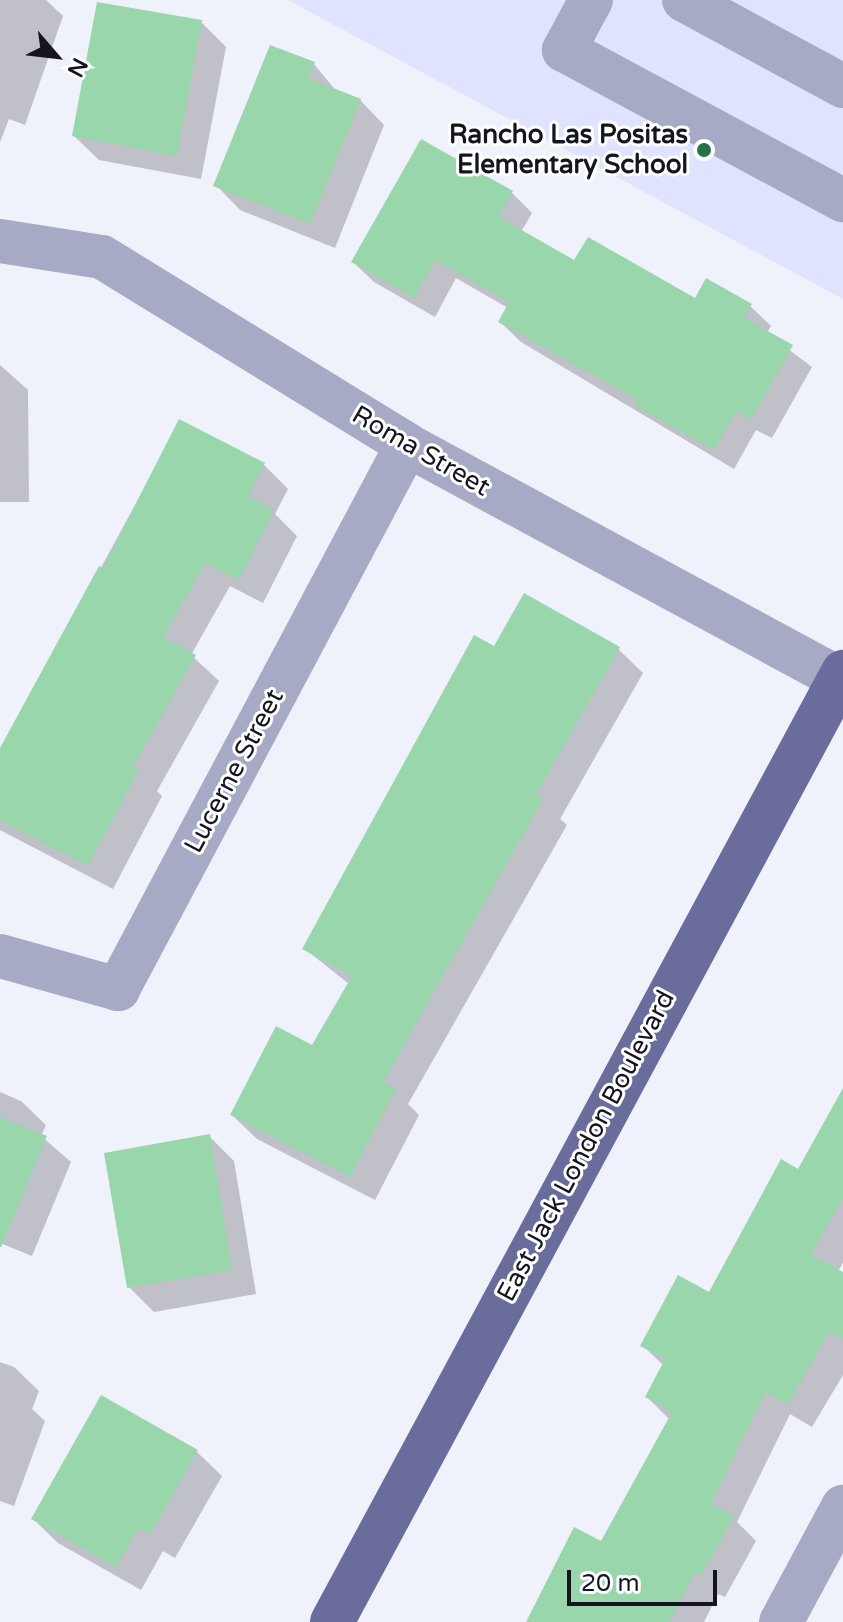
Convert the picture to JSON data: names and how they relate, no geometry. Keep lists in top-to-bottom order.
{
  "streets": {
    "main road": ["East Jack London Boulevard"],
    "street": ["Roma Street", "Lucerne Street"]
  },
  "crossings": [
    ["Roma Street", "Lucerne Street"],
    ["Roma Street", "East Jack London Boulevard"]
  ],
  "places": ["Rancho Las Positas Elementary School"],
  "scale_bar": "20 m",
  "north": "bottom right"
}
